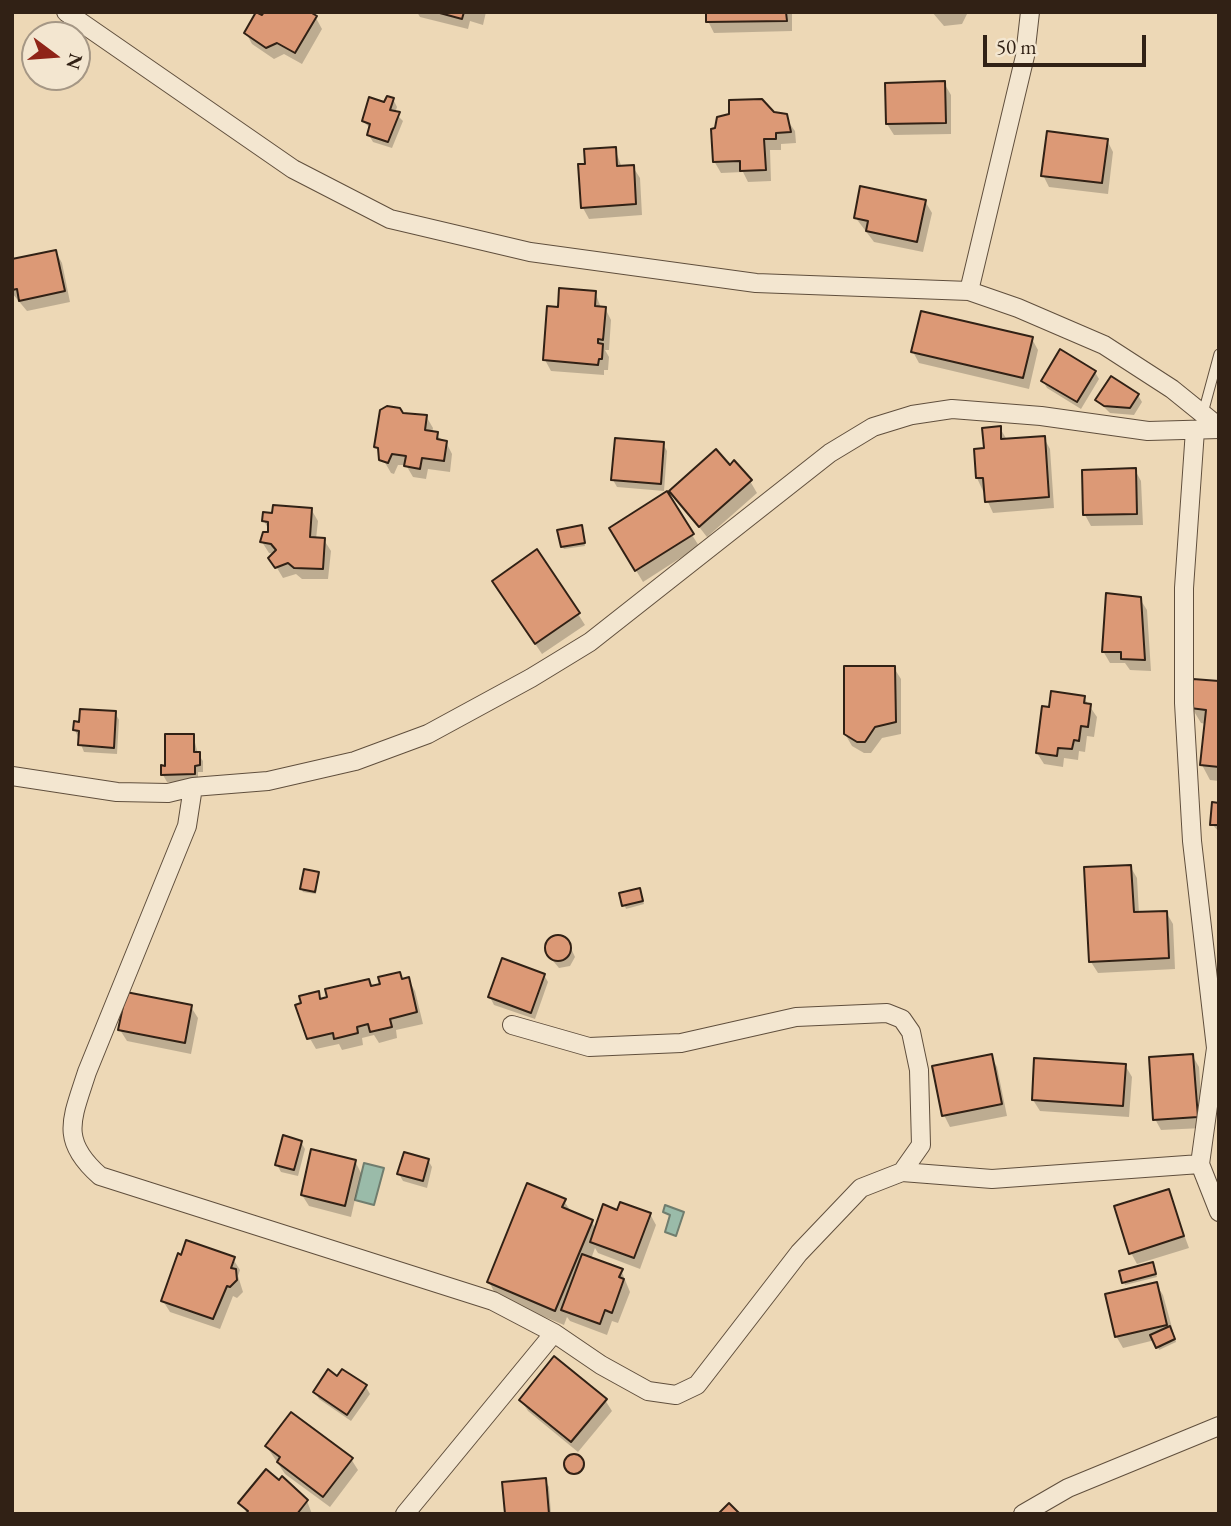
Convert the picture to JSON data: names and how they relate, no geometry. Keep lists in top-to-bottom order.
{
  "scale_bar": "50 m",
  "north": "right"
}
